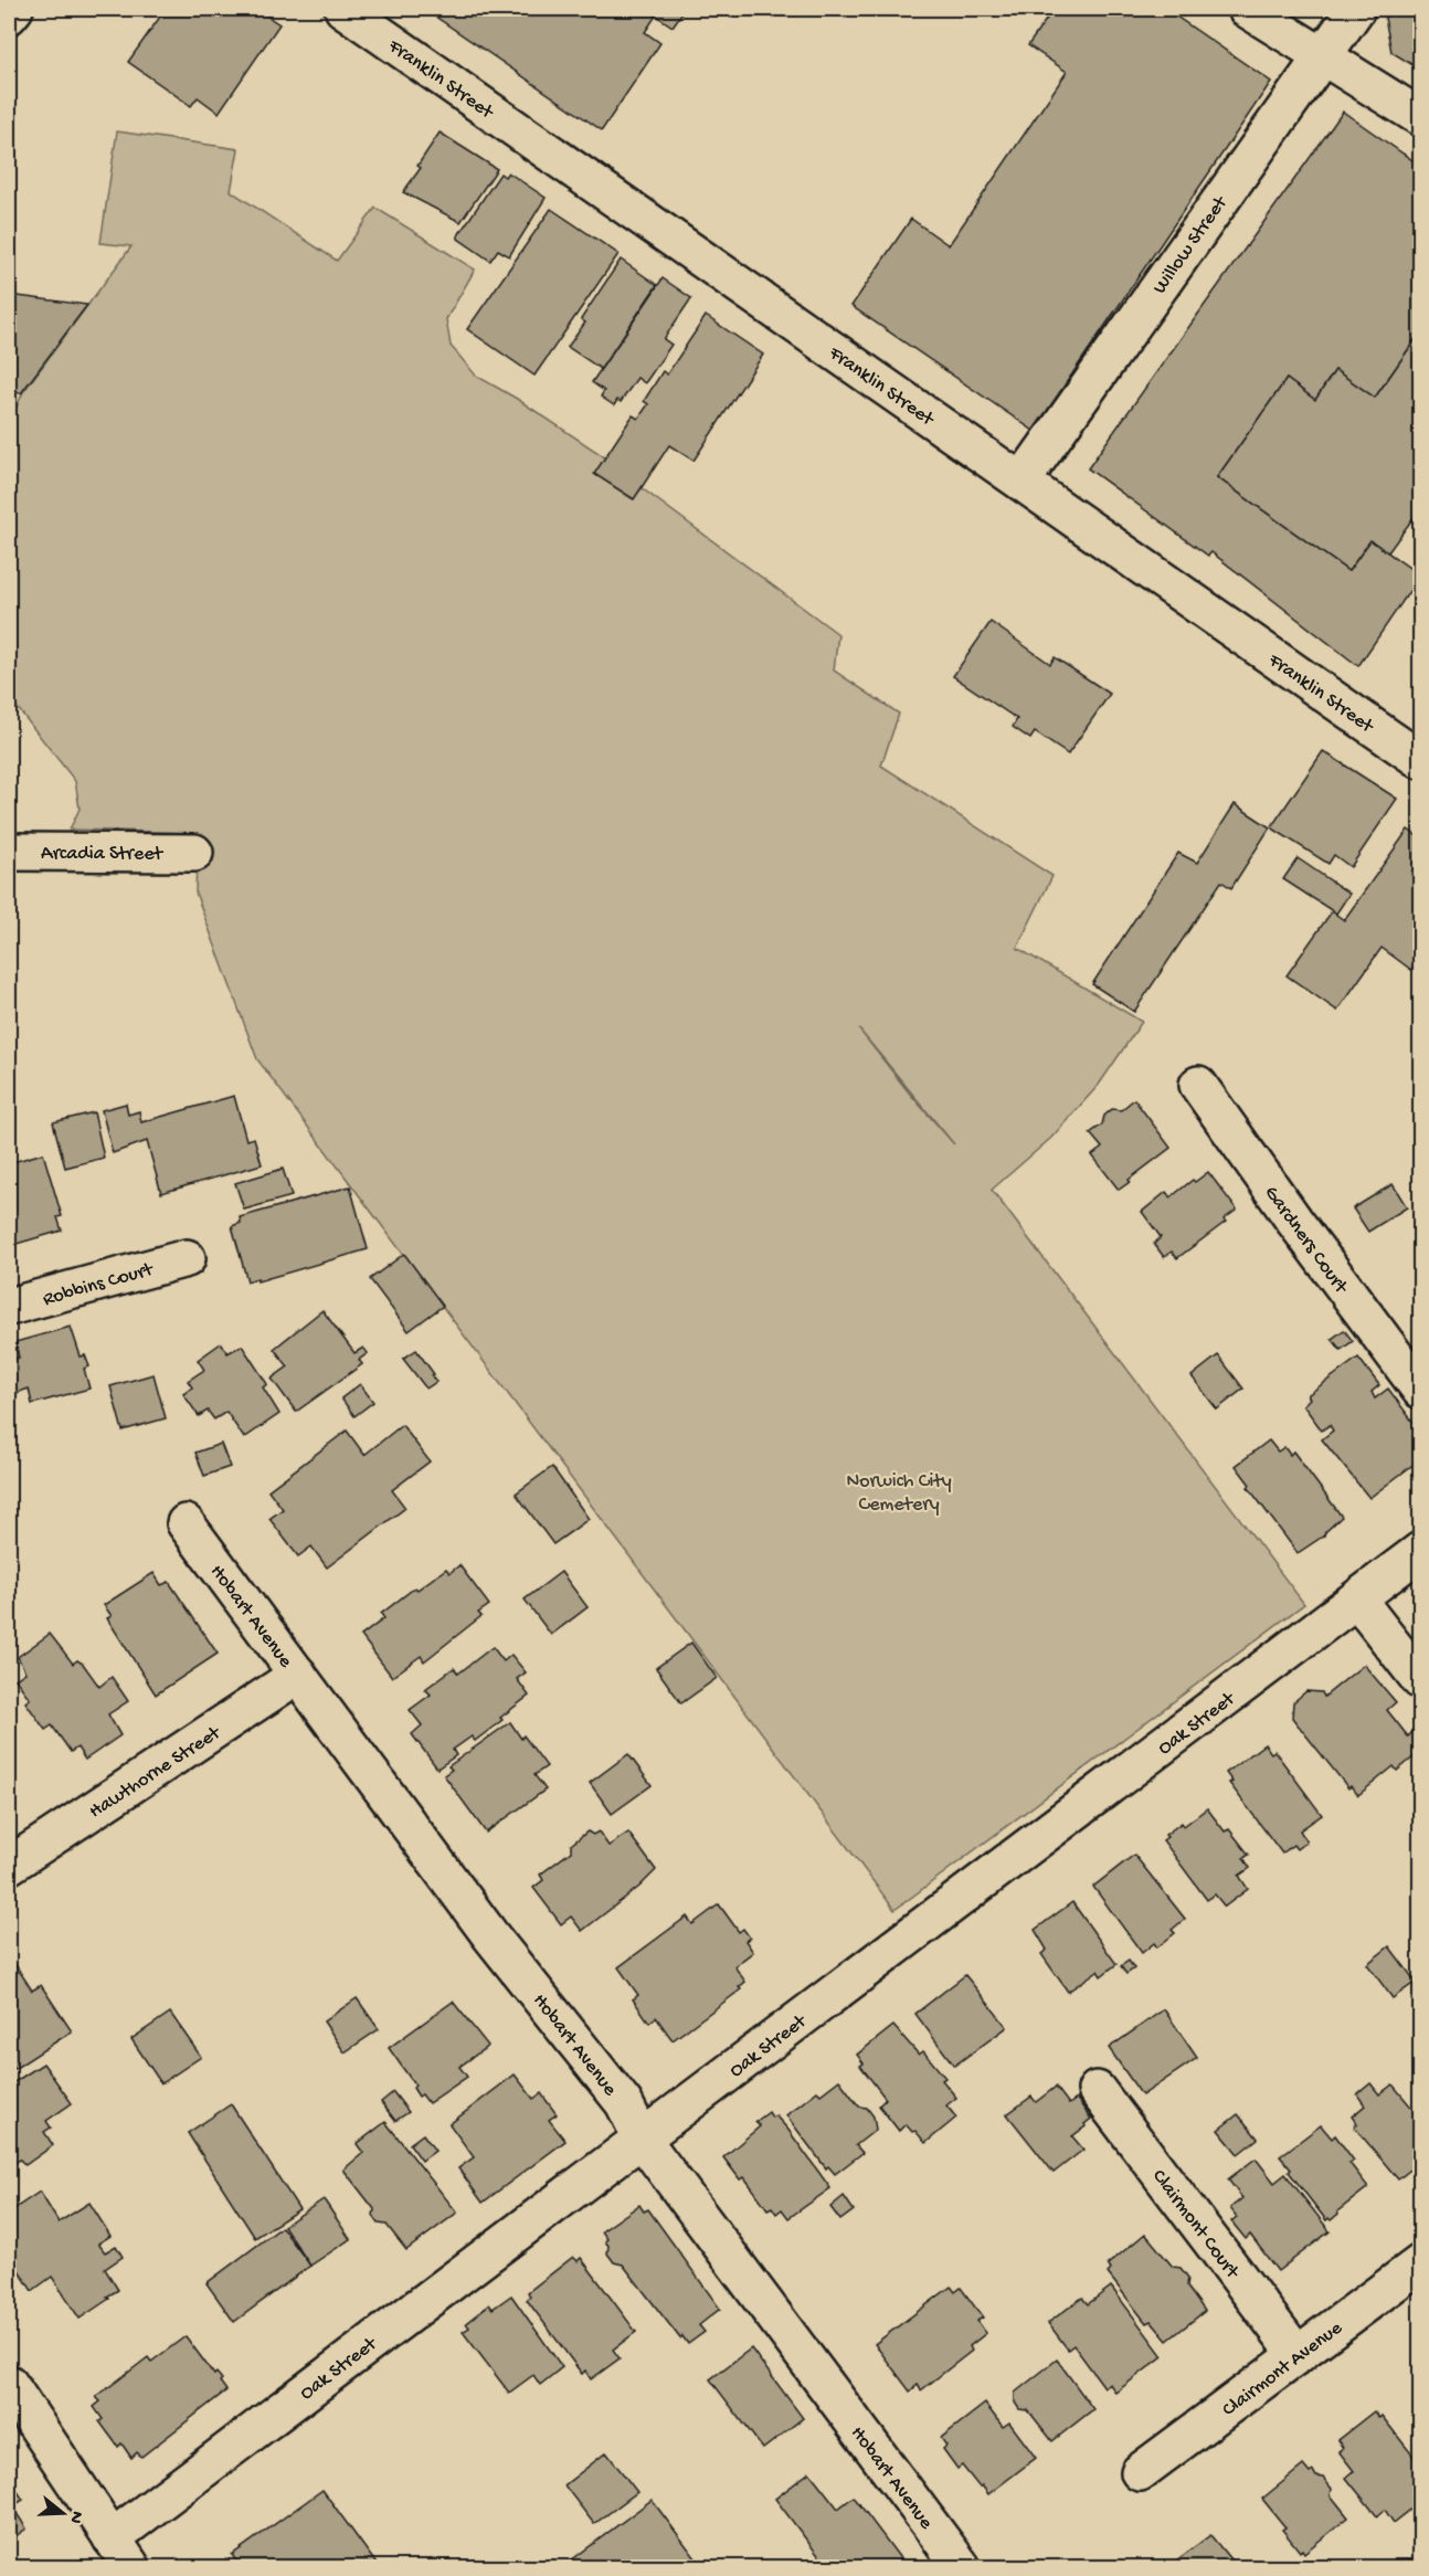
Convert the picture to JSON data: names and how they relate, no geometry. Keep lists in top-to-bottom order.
{
  "streets": {
    "street": [
      "Franklin Street",
      "Willow Street",
      "Arcadia Street",
      "Gardners Court",
      "Robbins Court",
      "Hobart Avenue",
      "Oak Street",
      "Hawthorne Street",
      "Clairmont Court",
      "Clairmont Avenue"
    ]
  },
  "crossings": [
    ["Franklin Street", "Willow Street"],
    ["Hobart Avenue", "Oak Street"],
    ["Hobart Avenue", "Hawthorne Street"],
    ["Clairmont Court", "Clairmont Avenue"]
  ],
  "parks": ["Norwich City Cemetery"],
  "north": "right"
}
